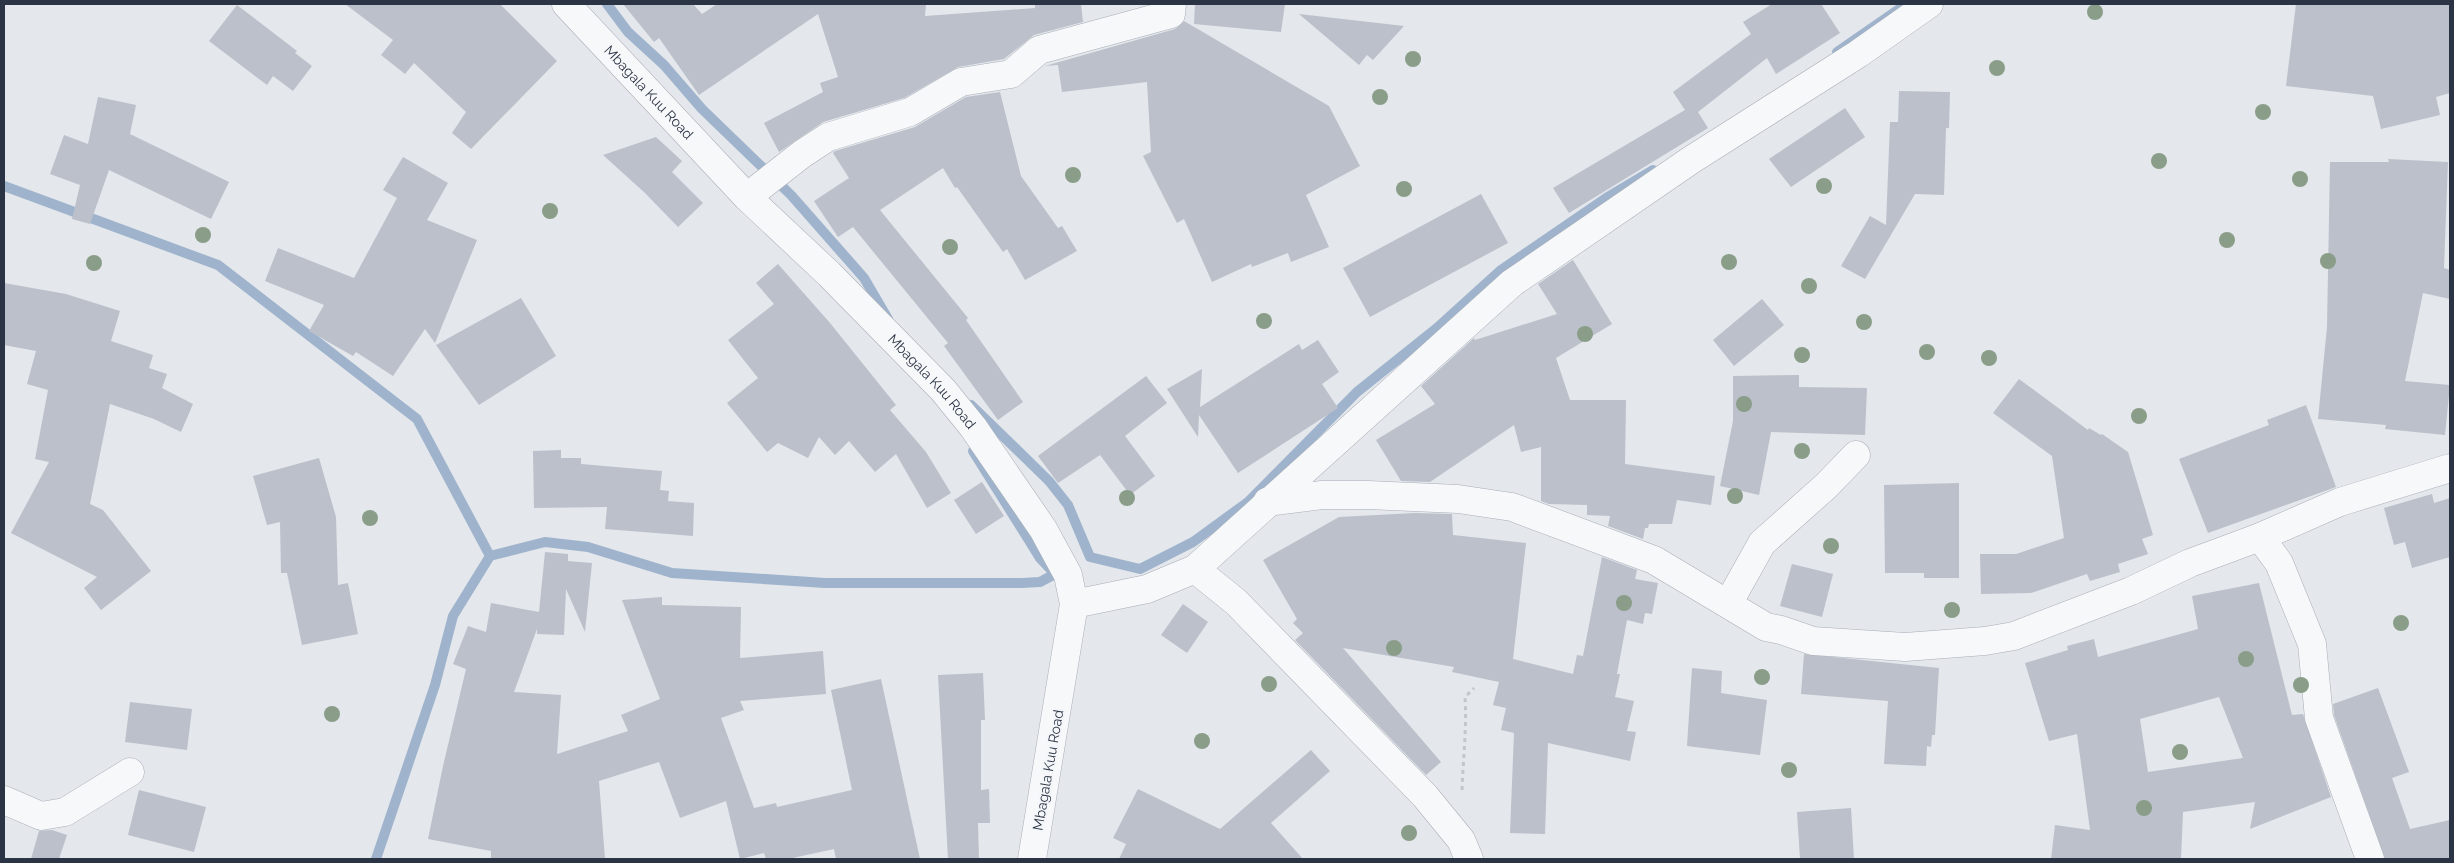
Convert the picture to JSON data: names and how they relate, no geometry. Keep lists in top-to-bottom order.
{
  "streets": {
    "street": ["Mbagala Kuu Road"]
  }
}
